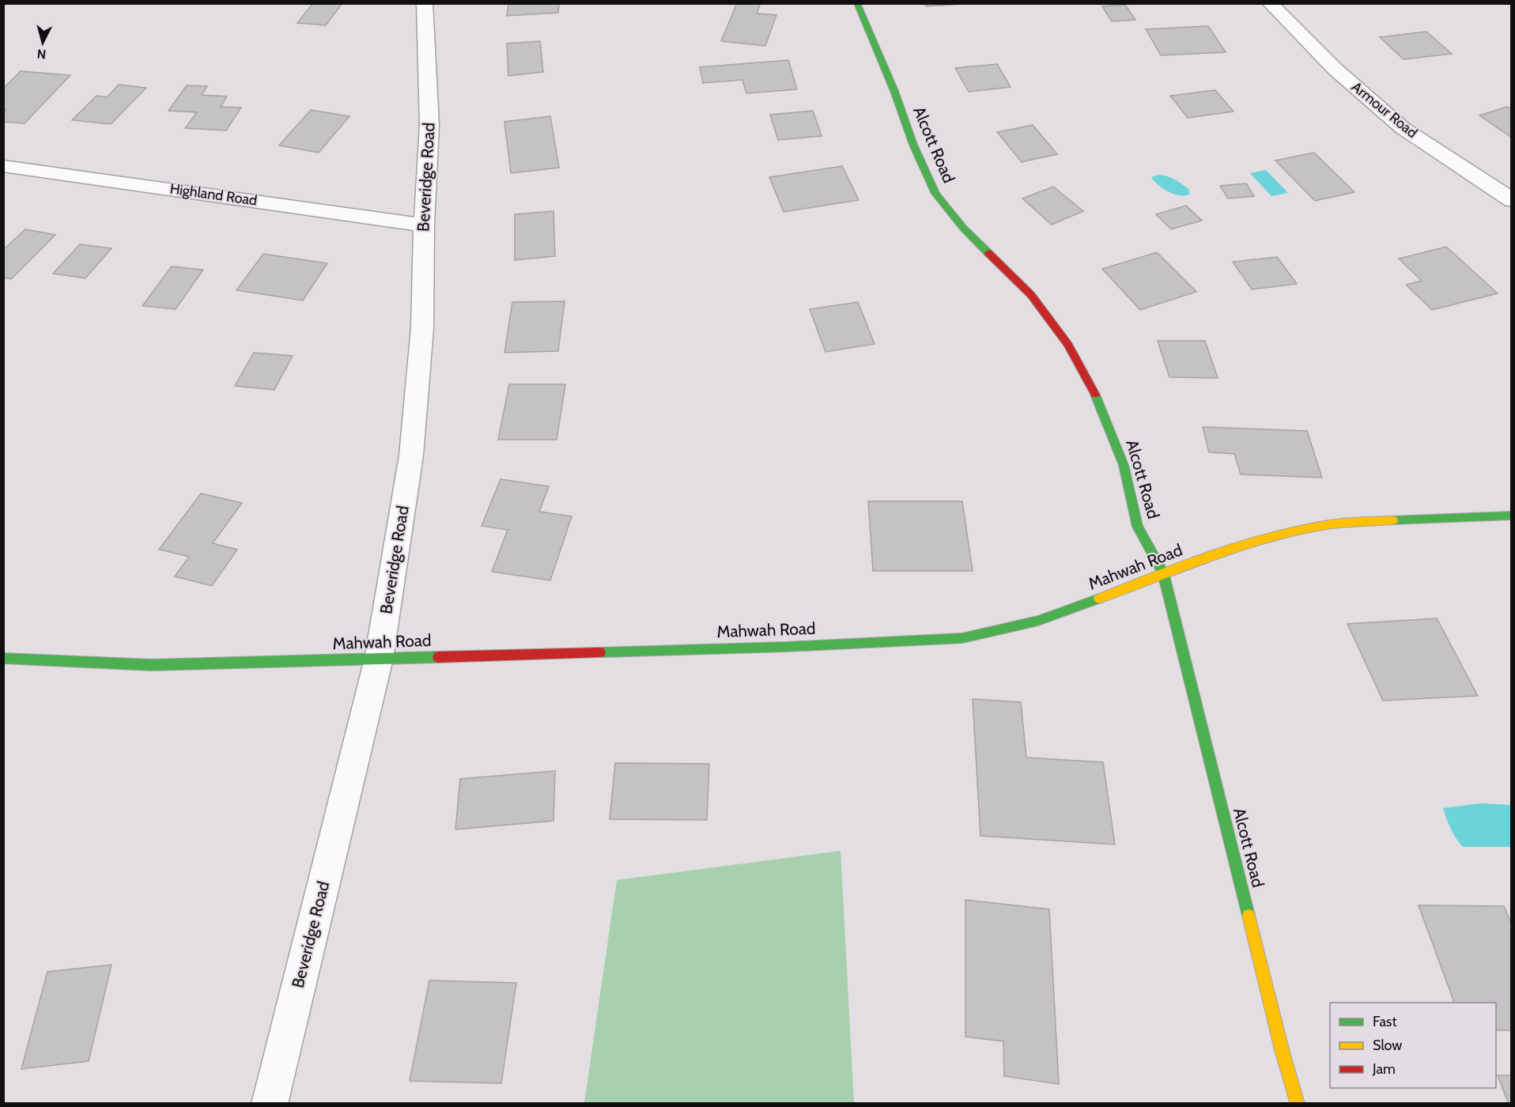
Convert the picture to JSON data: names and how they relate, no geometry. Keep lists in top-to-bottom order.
{
  "streets": {
    "street": [
      "Armour Road",
      "Alcott Road",
      "Beveridge Road",
      "Highland Road",
      "Mahwah Road"
    ]
  },
  "crossings": [
    ["Alcott Road", "Mahwah Road"],
    ["Beveridge Road", "Highland Road"],
    ["Beveridge Road", "Mahwah Road"]
  ],
  "legend": ["Fast", "Slow", "Jam"],
  "north": "bottom"
}
